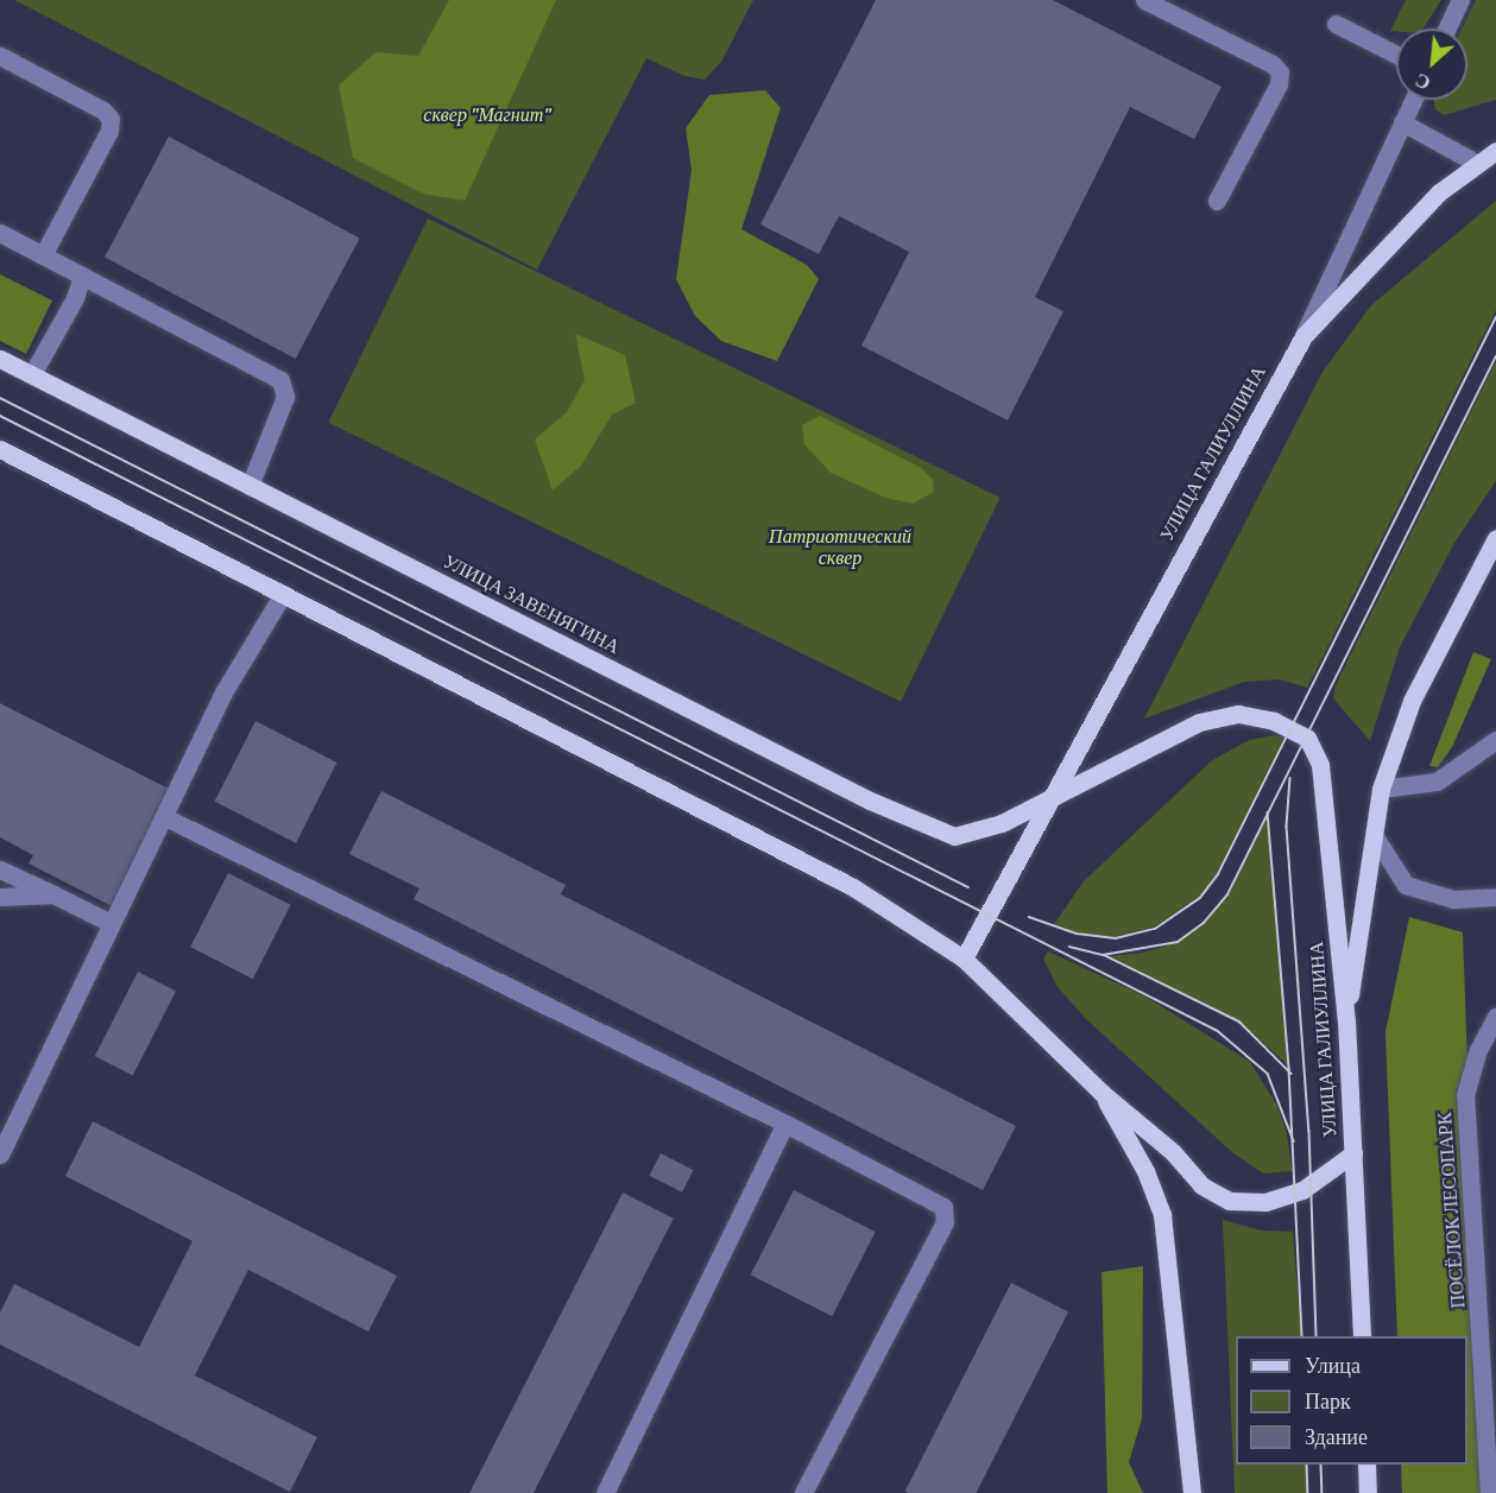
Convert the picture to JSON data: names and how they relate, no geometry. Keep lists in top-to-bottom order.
{
  "streets": {
    "main road": ["УЛИЦА ГАЛИУЛЛИНА", "УЛИЦА ЗАВЕНЯГИНА"],
    "street": ["ПОСЁЛОК ЛЕСОПАРК"]
  },
  "crossings": [
    ["УЛИЦА ГАЛИУЛЛИНА", "УЛИЦА ЗАВЕНЯГИНА"]
  ],
  "parks": ["сквер \"Магнит\"", "Патриотический сквер"],
  "legend": ["Улица", "Парк", "Здание"],
  "north": "bottom left"
}
